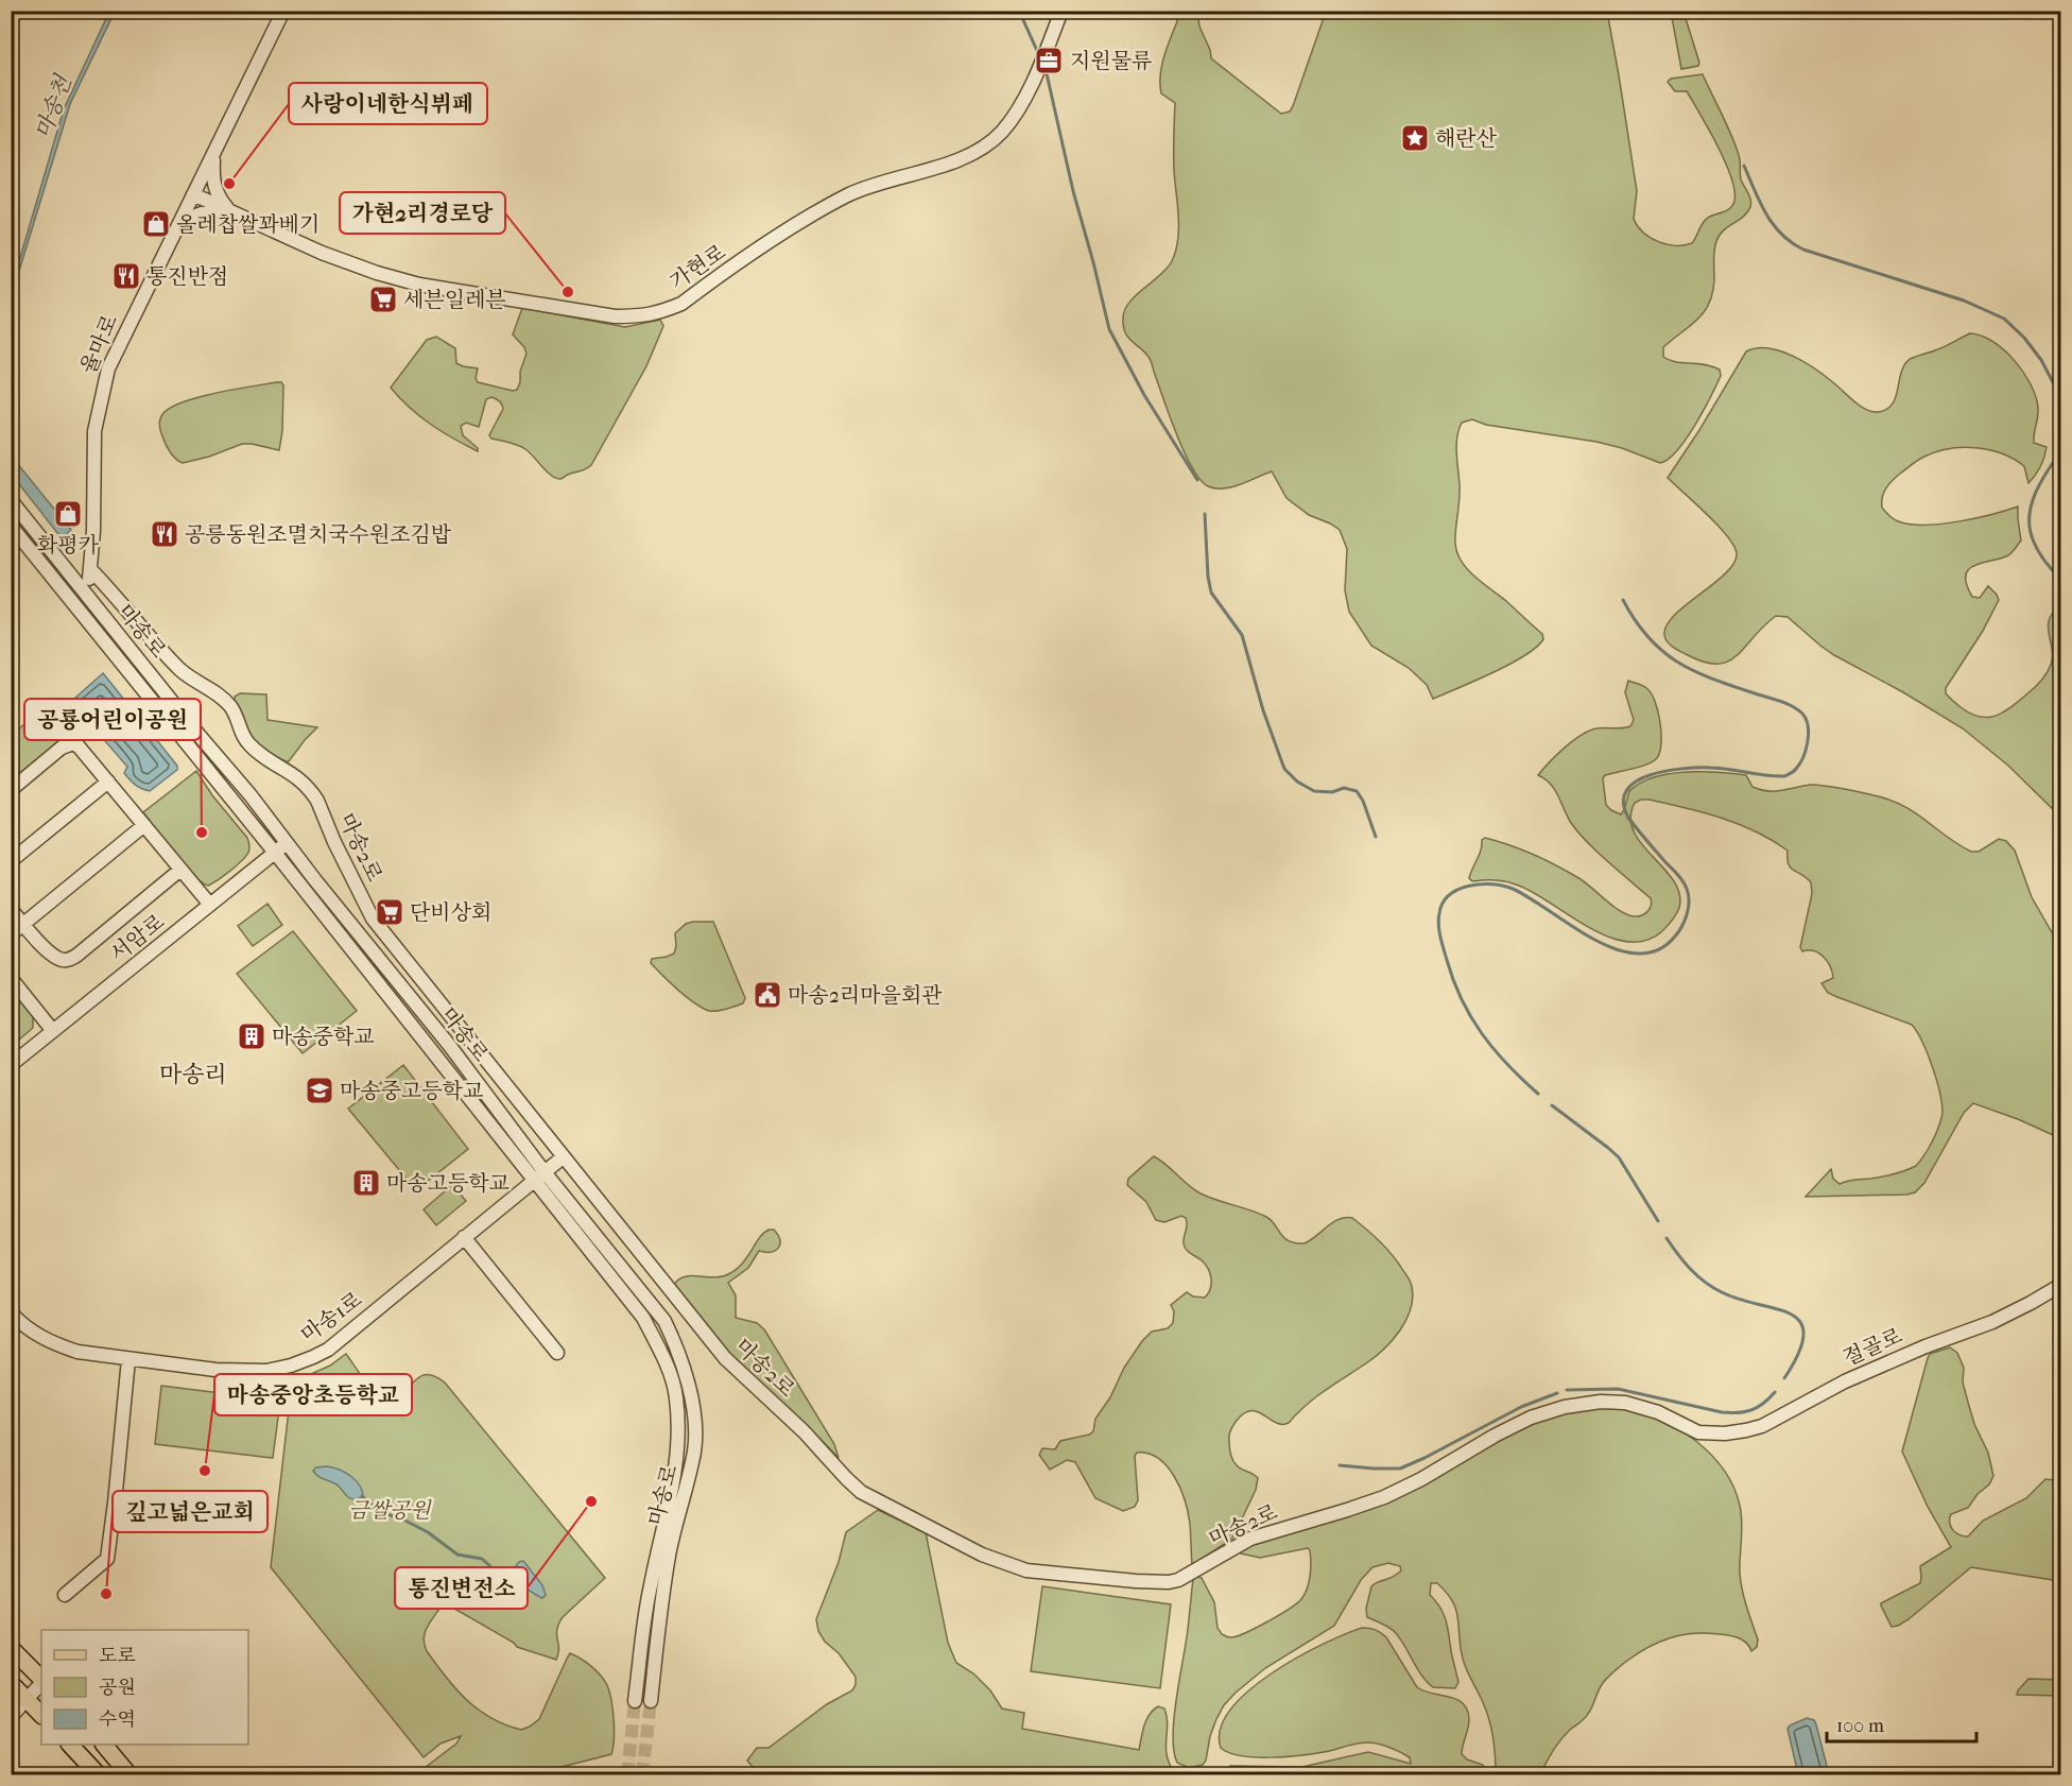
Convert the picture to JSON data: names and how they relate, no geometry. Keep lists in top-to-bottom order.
{
  "streets": {
    "street": [
      "가현로",
      "율마로",
      "마송로",
      "마송2로",
      "서암로",
      "마송1로",
      "절골로"
    ]
  },
  "crossings": [
    ["가현로", "율마로"],
    ["율마로", "마송로"],
    ["율마로", "마송2로"],
    ["마송로", "서암로"],
    ["마송로", "마송1로"],
    ["마송2로", "마송1로"],
    ["마송2로", "절골로"]
  ],
  "districts": ["마송리"],
  "water": ["마송천"],
  "parks": ["금쌀공원"],
  "places": {
    "office": ["지원물류"],
    "place": ["해란산"],
    "other": [
      "사랑이네한식뷔페",
      "가현2리경로당",
      "공룡어린이공원",
      "마송중앙초등학교",
      "통진변전소",
      "깊고넓은교회"
    ],
    "shop": ["올레찹쌀꽈베기", "화평카"],
    "restaurant": ["통진반점", "공릉동원조멸치국수원조김밥"],
    "supermarket": ["세븐일레븐", "단비상회"],
    "public building": ["마송2리마을회관"],
    "building": ["마송중학교", "마송고등학교"],
    "school or university": ["마송중고등학교"]
  },
  "legend": ["도로", "공원", "수역"],
  "scale_bar": "100 m"
}
